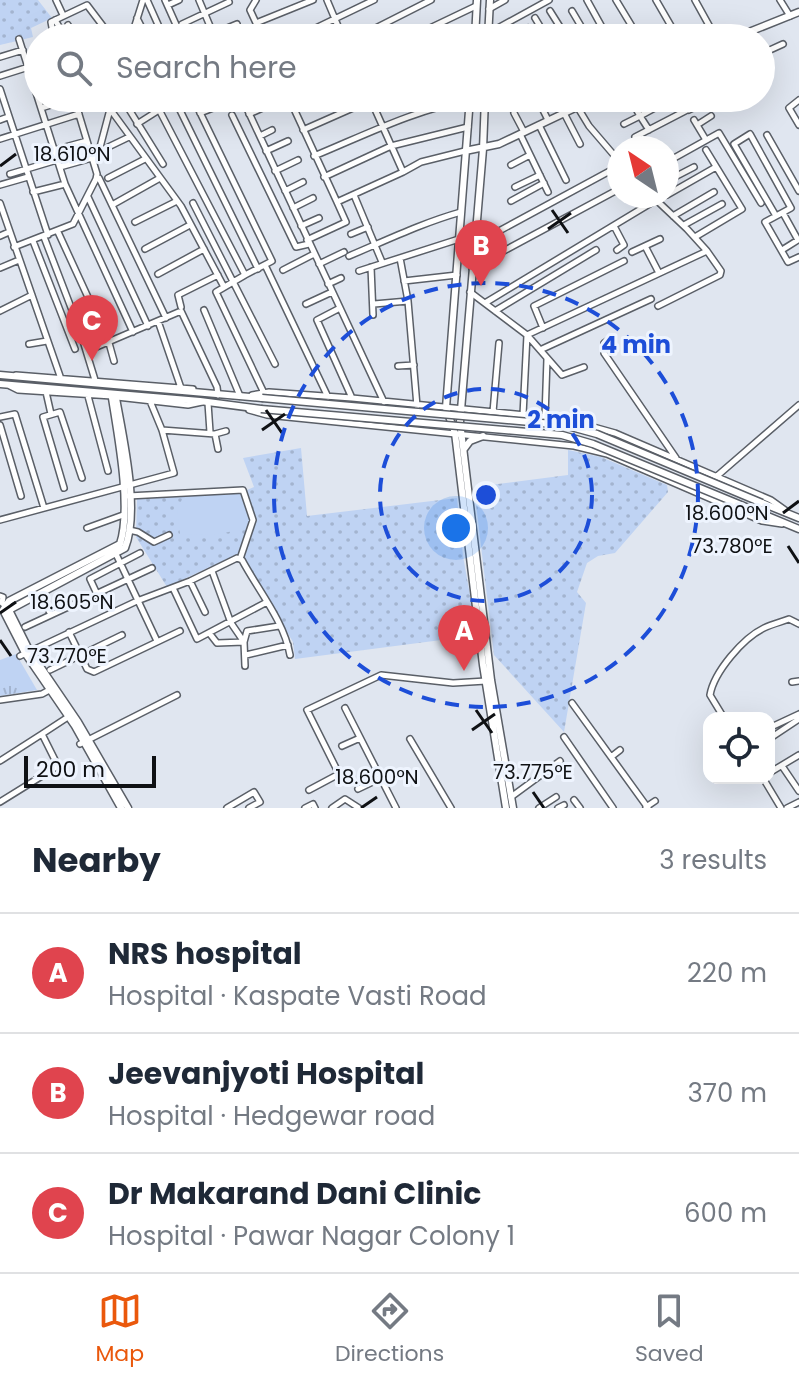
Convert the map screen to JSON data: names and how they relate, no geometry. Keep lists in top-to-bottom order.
{
  "scale_bar": "200 m",
  "north": "top left",
  "page": {
    "search": "Search here",
    "pins": ["B", "C", "A"],
    "scale": "200 m",
    "heading": ["Nearby", "3 results"],
    "list": [
      {
        "mark": "A",
        "name": "NRS hospital",
        "note": "Hospital · Kaspate Vasti Road",
        "value": "220 m"
      },
      {
        "mark": "B",
        "name": "Jeevanjyoti Hospital",
        "note": "Hospital · Hedgewar road",
        "value": "370 m"
      },
      {
        "mark": "C",
        "name": "Dr Makarand Dani Clinic",
        "note": "Hospital · Pawar Nagar Colony 1",
        "value": "600 m"
      }
    ],
    "nav": ["Map", "Directions", "Saved"]
  },
  "coordinates": [
    "18.610°N",
    "18.600°N",
    "73.780°E",
    "18.605°N",
    "73.770°E",
    "73.775°E"
  ],
  "rings": ["4 min", "2 min"]
}
